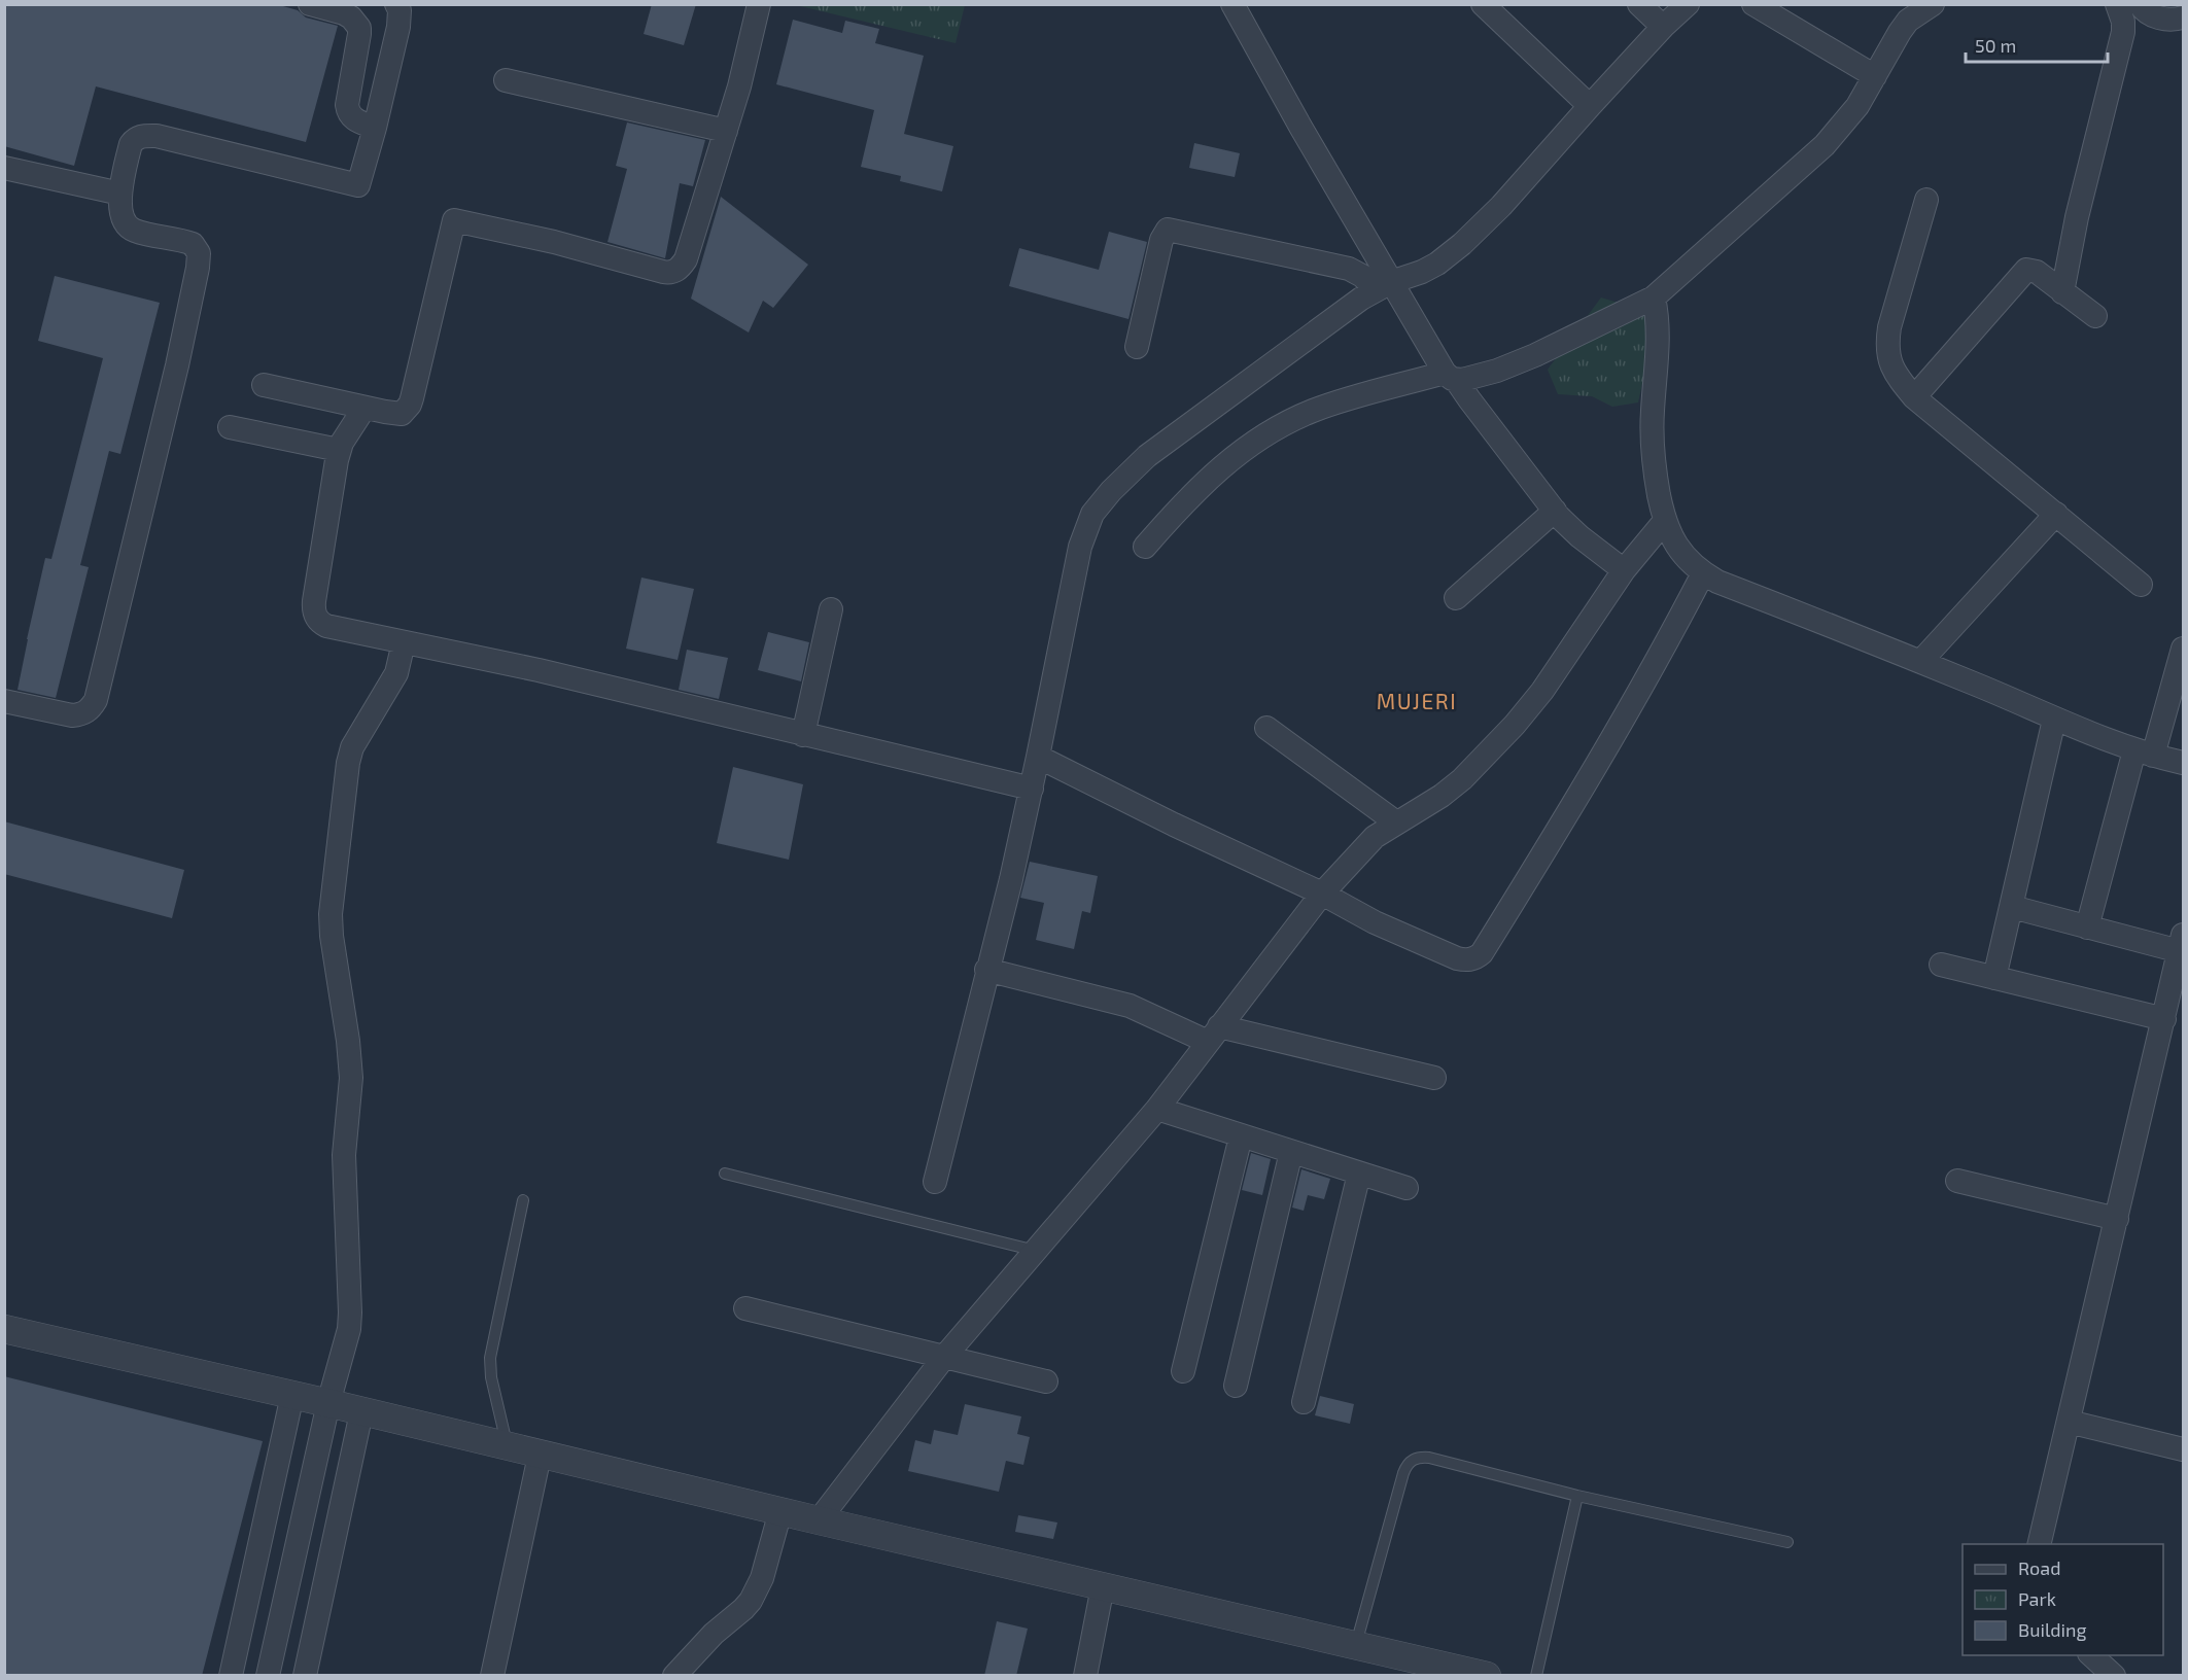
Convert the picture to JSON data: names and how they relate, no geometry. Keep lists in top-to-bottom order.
{
  "districts": ["MUJERI"],
  "legend": ["Road", "Park", "Building"],
  "scale_bar": "50 m"
}
